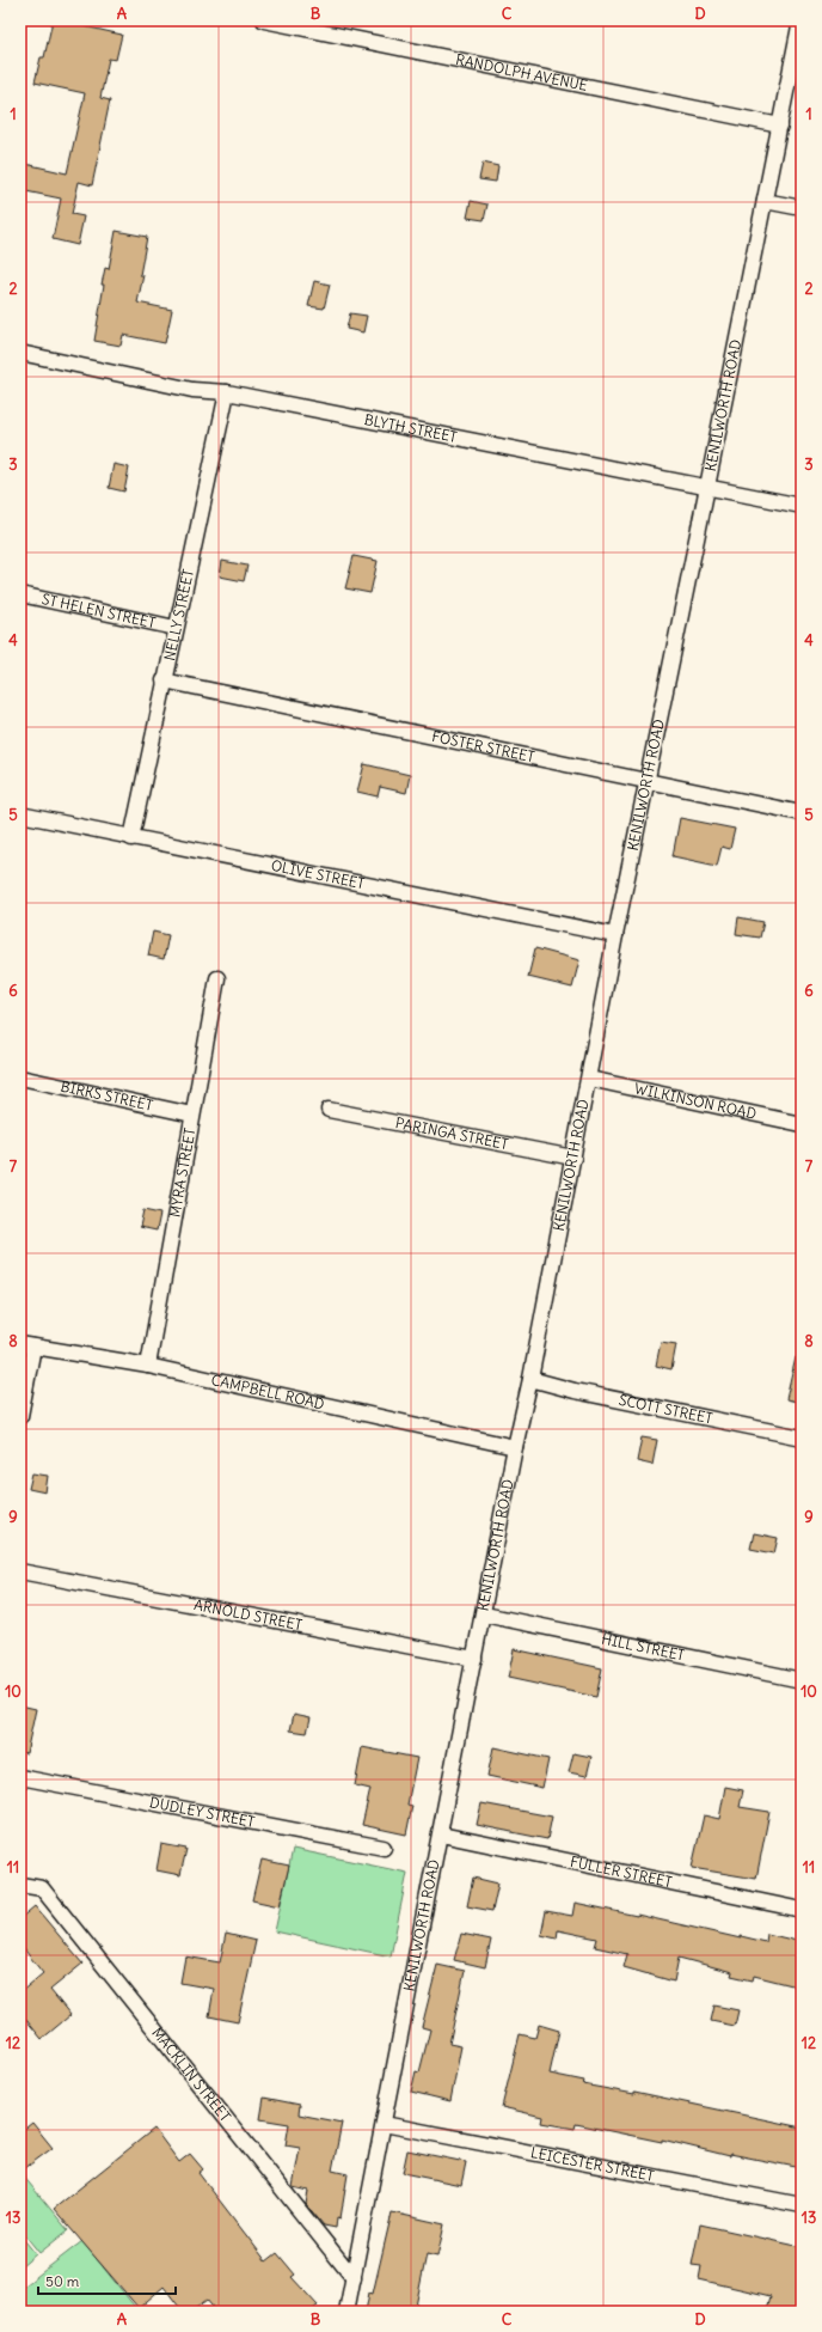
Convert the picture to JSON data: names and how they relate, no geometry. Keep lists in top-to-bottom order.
{
  "streets": {
    "street": [
      "RANDOLPH AVENUE",
      "KENILWORTH ROAD",
      "BLYTH STREET",
      "ST HELEN STREET",
      "NELLY STREET",
      "FOSTER STREET",
      "OLIVE STREET",
      "BIRKS STREET",
      "WILKINSON ROAD",
      "PARINGA STREET",
      "MYRA STREET",
      "CAMPBELL ROAD",
      "SCOTT STREET",
      "ARNOLD STREET",
      "HILL STREET",
      "DUDLEY STREET",
      "FULLER STREET",
      "MACKLIN STREET",
      "LEICESTER STREET"
    ]
  },
  "crossings": [
    ["RANDOLPH AVENUE", "KENILWORTH ROAD"],
    ["KENILWORTH ROAD", "BLYTH STREET"],
    ["KENILWORTH ROAD", "FOSTER STREET"],
    ["KENILWORTH ROAD", "OLIVE STREET"],
    ["KENILWORTH ROAD", "WILKINSON ROAD"],
    ["KENILWORTH ROAD", "PARINGA STREET"],
    ["KENILWORTH ROAD", "CAMPBELL ROAD"],
    ["KENILWORTH ROAD", "SCOTT STREET"],
    ["KENILWORTH ROAD", "ARNOLD STREET"],
    ["KENILWORTH ROAD", "HILL STREET"],
    ["KENILWORTH ROAD", "FULLER STREET"],
    ["KENILWORTH ROAD", "MACKLIN STREET"],
    ["KENILWORTH ROAD", "LEICESTER STREET"],
    ["BLYTH STREET", "NELLY STREET"],
    ["ST HELEN STREET", "NELLY STREET"],
    ["NELLY STREET", "FOSTER STREET"],
    ["NELLY STREET", "OLIVE STREET"],
    ["BIRKS STREET", "MYRA STREET"],
    ["MYRA STREET", "CAMPBELL ROAD"]
  ],
  "scale_bar": "50 m",
  "grid": {
    "columns": [
      "A",
      "B",
      "C",
      "D"
    ],
    "rows": [
      "1",
      "2",
      "3",
      "4",
      "5",
      "6",
      "7",
      "8",
      "9",
      "10",
      "11",
      "12",
      "13"
    ]
  }
}
